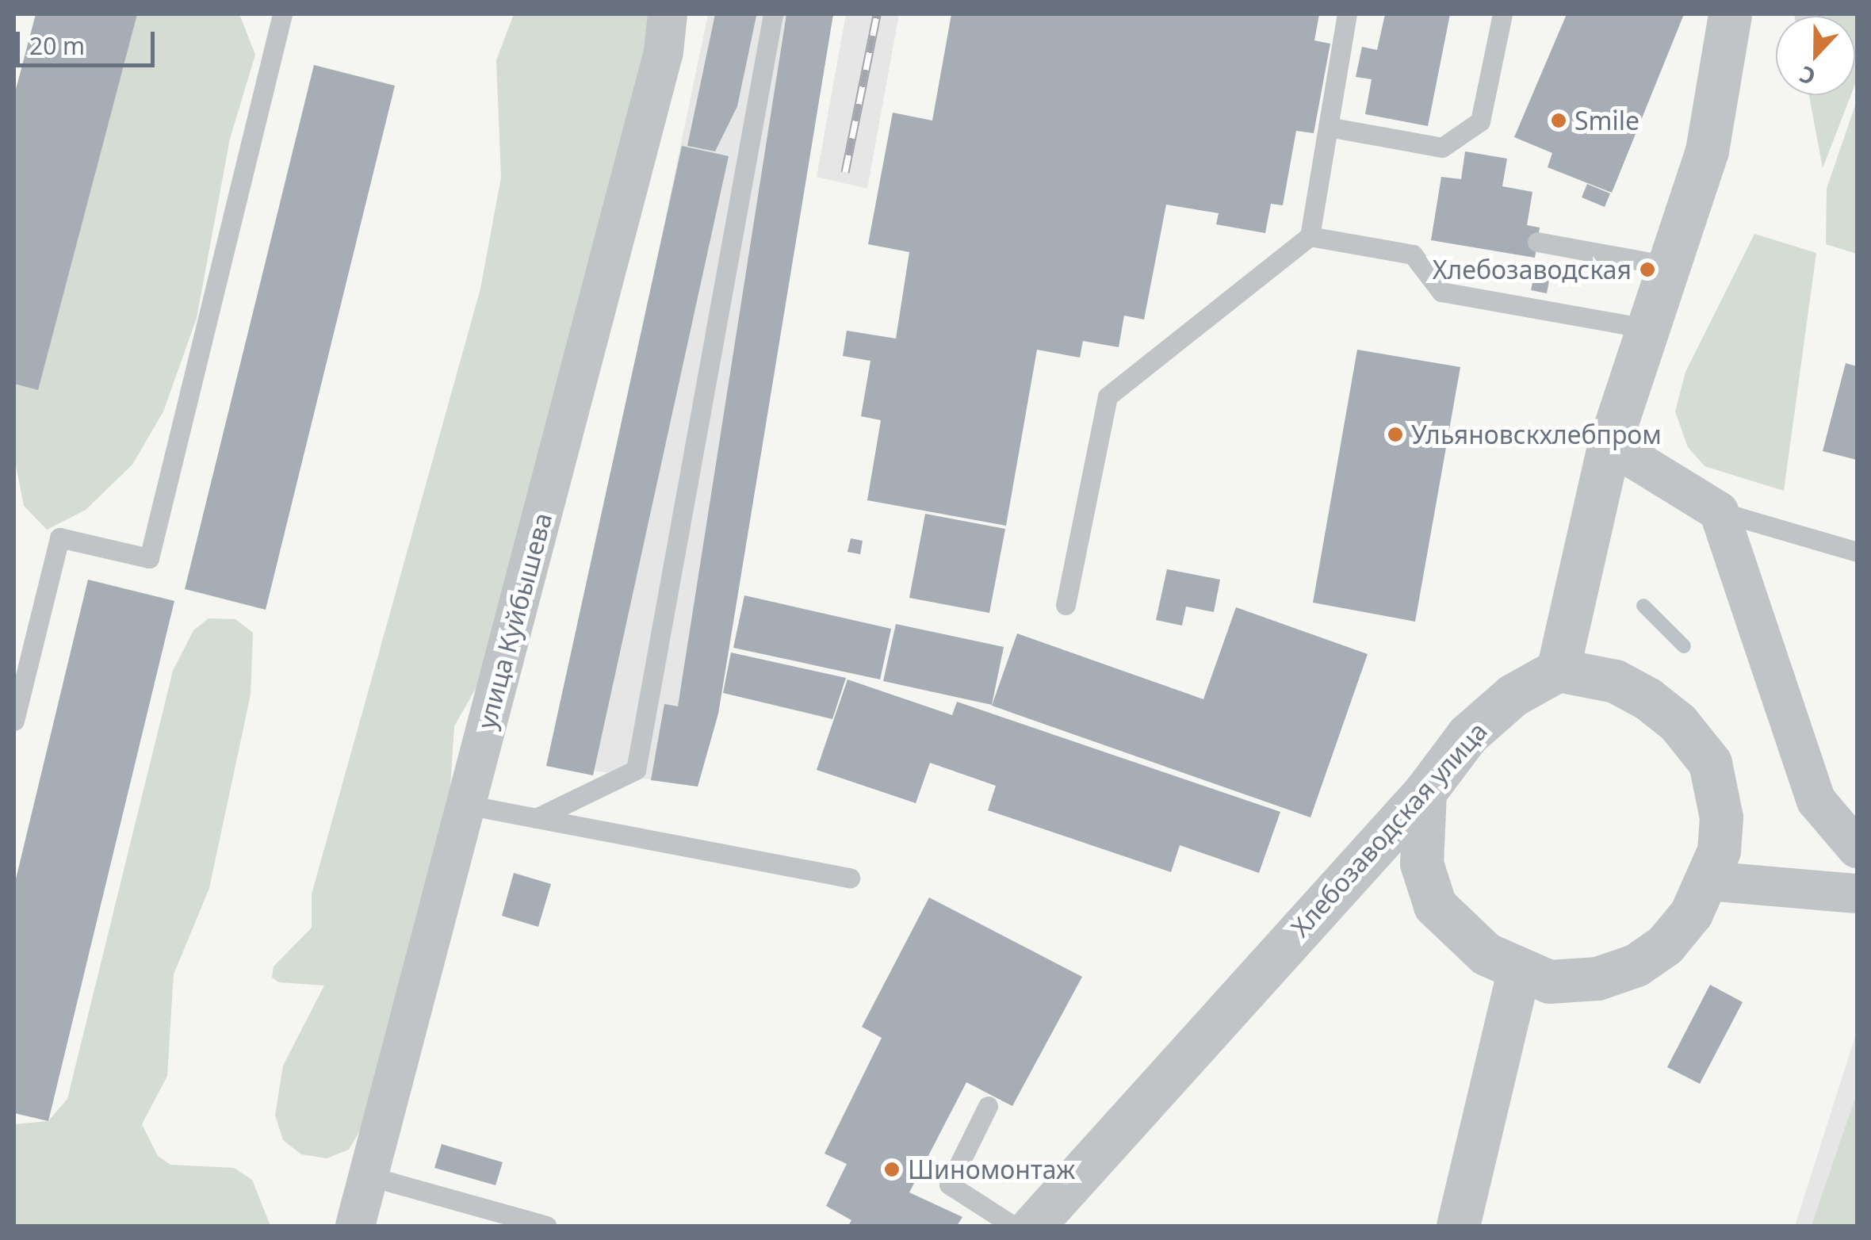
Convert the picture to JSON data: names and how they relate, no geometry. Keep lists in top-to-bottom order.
{
  "streets": {
    "street": ["улица Куйбышева", "Хлебозаводская улица"]
  },
  "places": [
    "Smile",
    "Хлебозаводская",
    "Ульяновскхлебпром",
    "Шиномонтаж"
  ],
  "scale_bar": "20 m",
  "north": "bottom"
}
